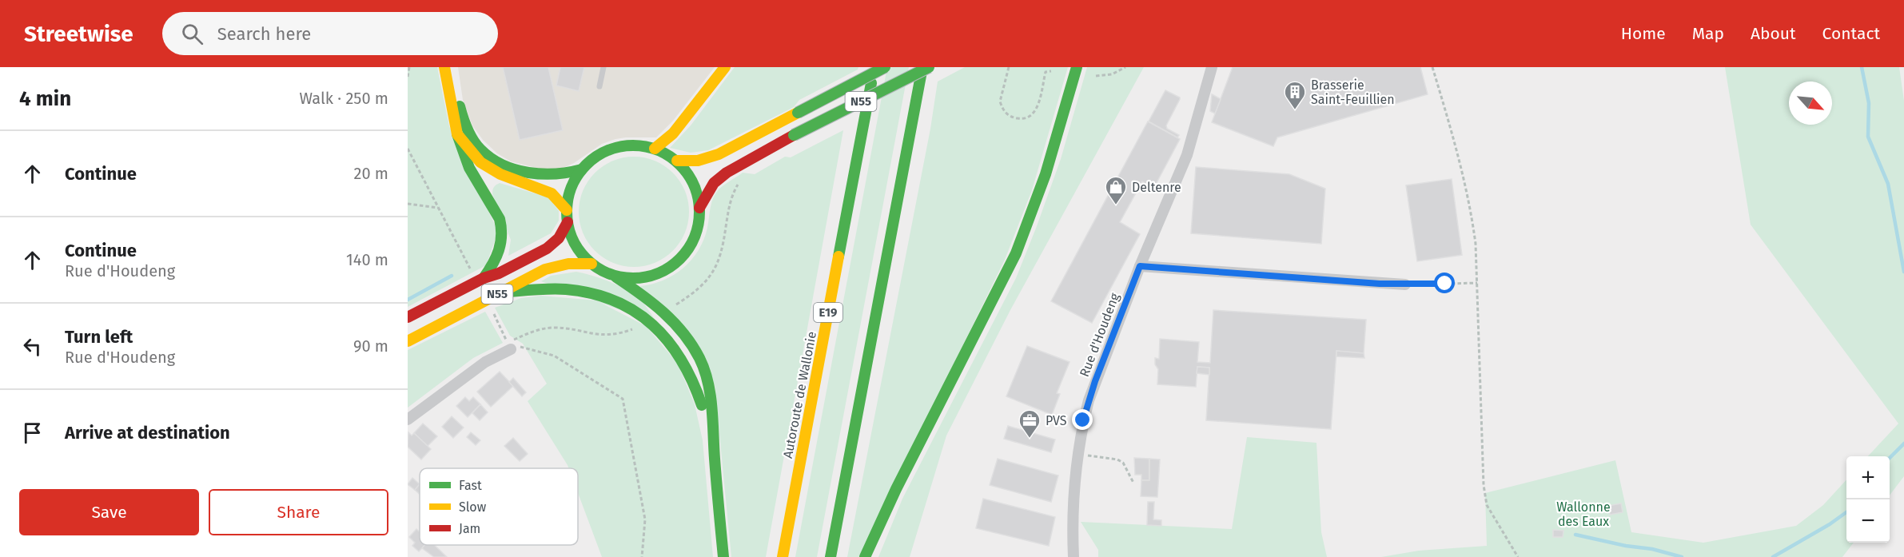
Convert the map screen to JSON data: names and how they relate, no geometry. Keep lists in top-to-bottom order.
{
  "streets": {
    "main road": ["N55", "E19", "Autoroute de Wallonie"],
    "street": ["Rue d'Houdeng"]
  },
  "parks": ["Wallonne des Eaux"],
  "places": {
    "building": ["Brasserie Saint-Feuillien"],
    "shop": ["Deltenre"],
    "office": ["PVS"]
  },
  "legend": ["Fast", "Slow", "Jam"],
  "north": "bottom right",
  "page": {
    "header": "Streetwise",
    "search": "Search here",
    "nav": [
      "Home",
      "Map",
      "About",
      "Contact"
    ],
    "heading": ["4 min", "Walk · 250 m"],
    "list": [
      ["Continue", "20 m"],
      ["Continue", "Rue d'Houdeng", "140 m"],
      ["Turn left", "Rue d'Houdeng", "90 m"],
      "Arrive at destination"
    ],
    "map_buttons": ["+", "−"],
    "buttons": ["Save", "Share"]
  }
}
